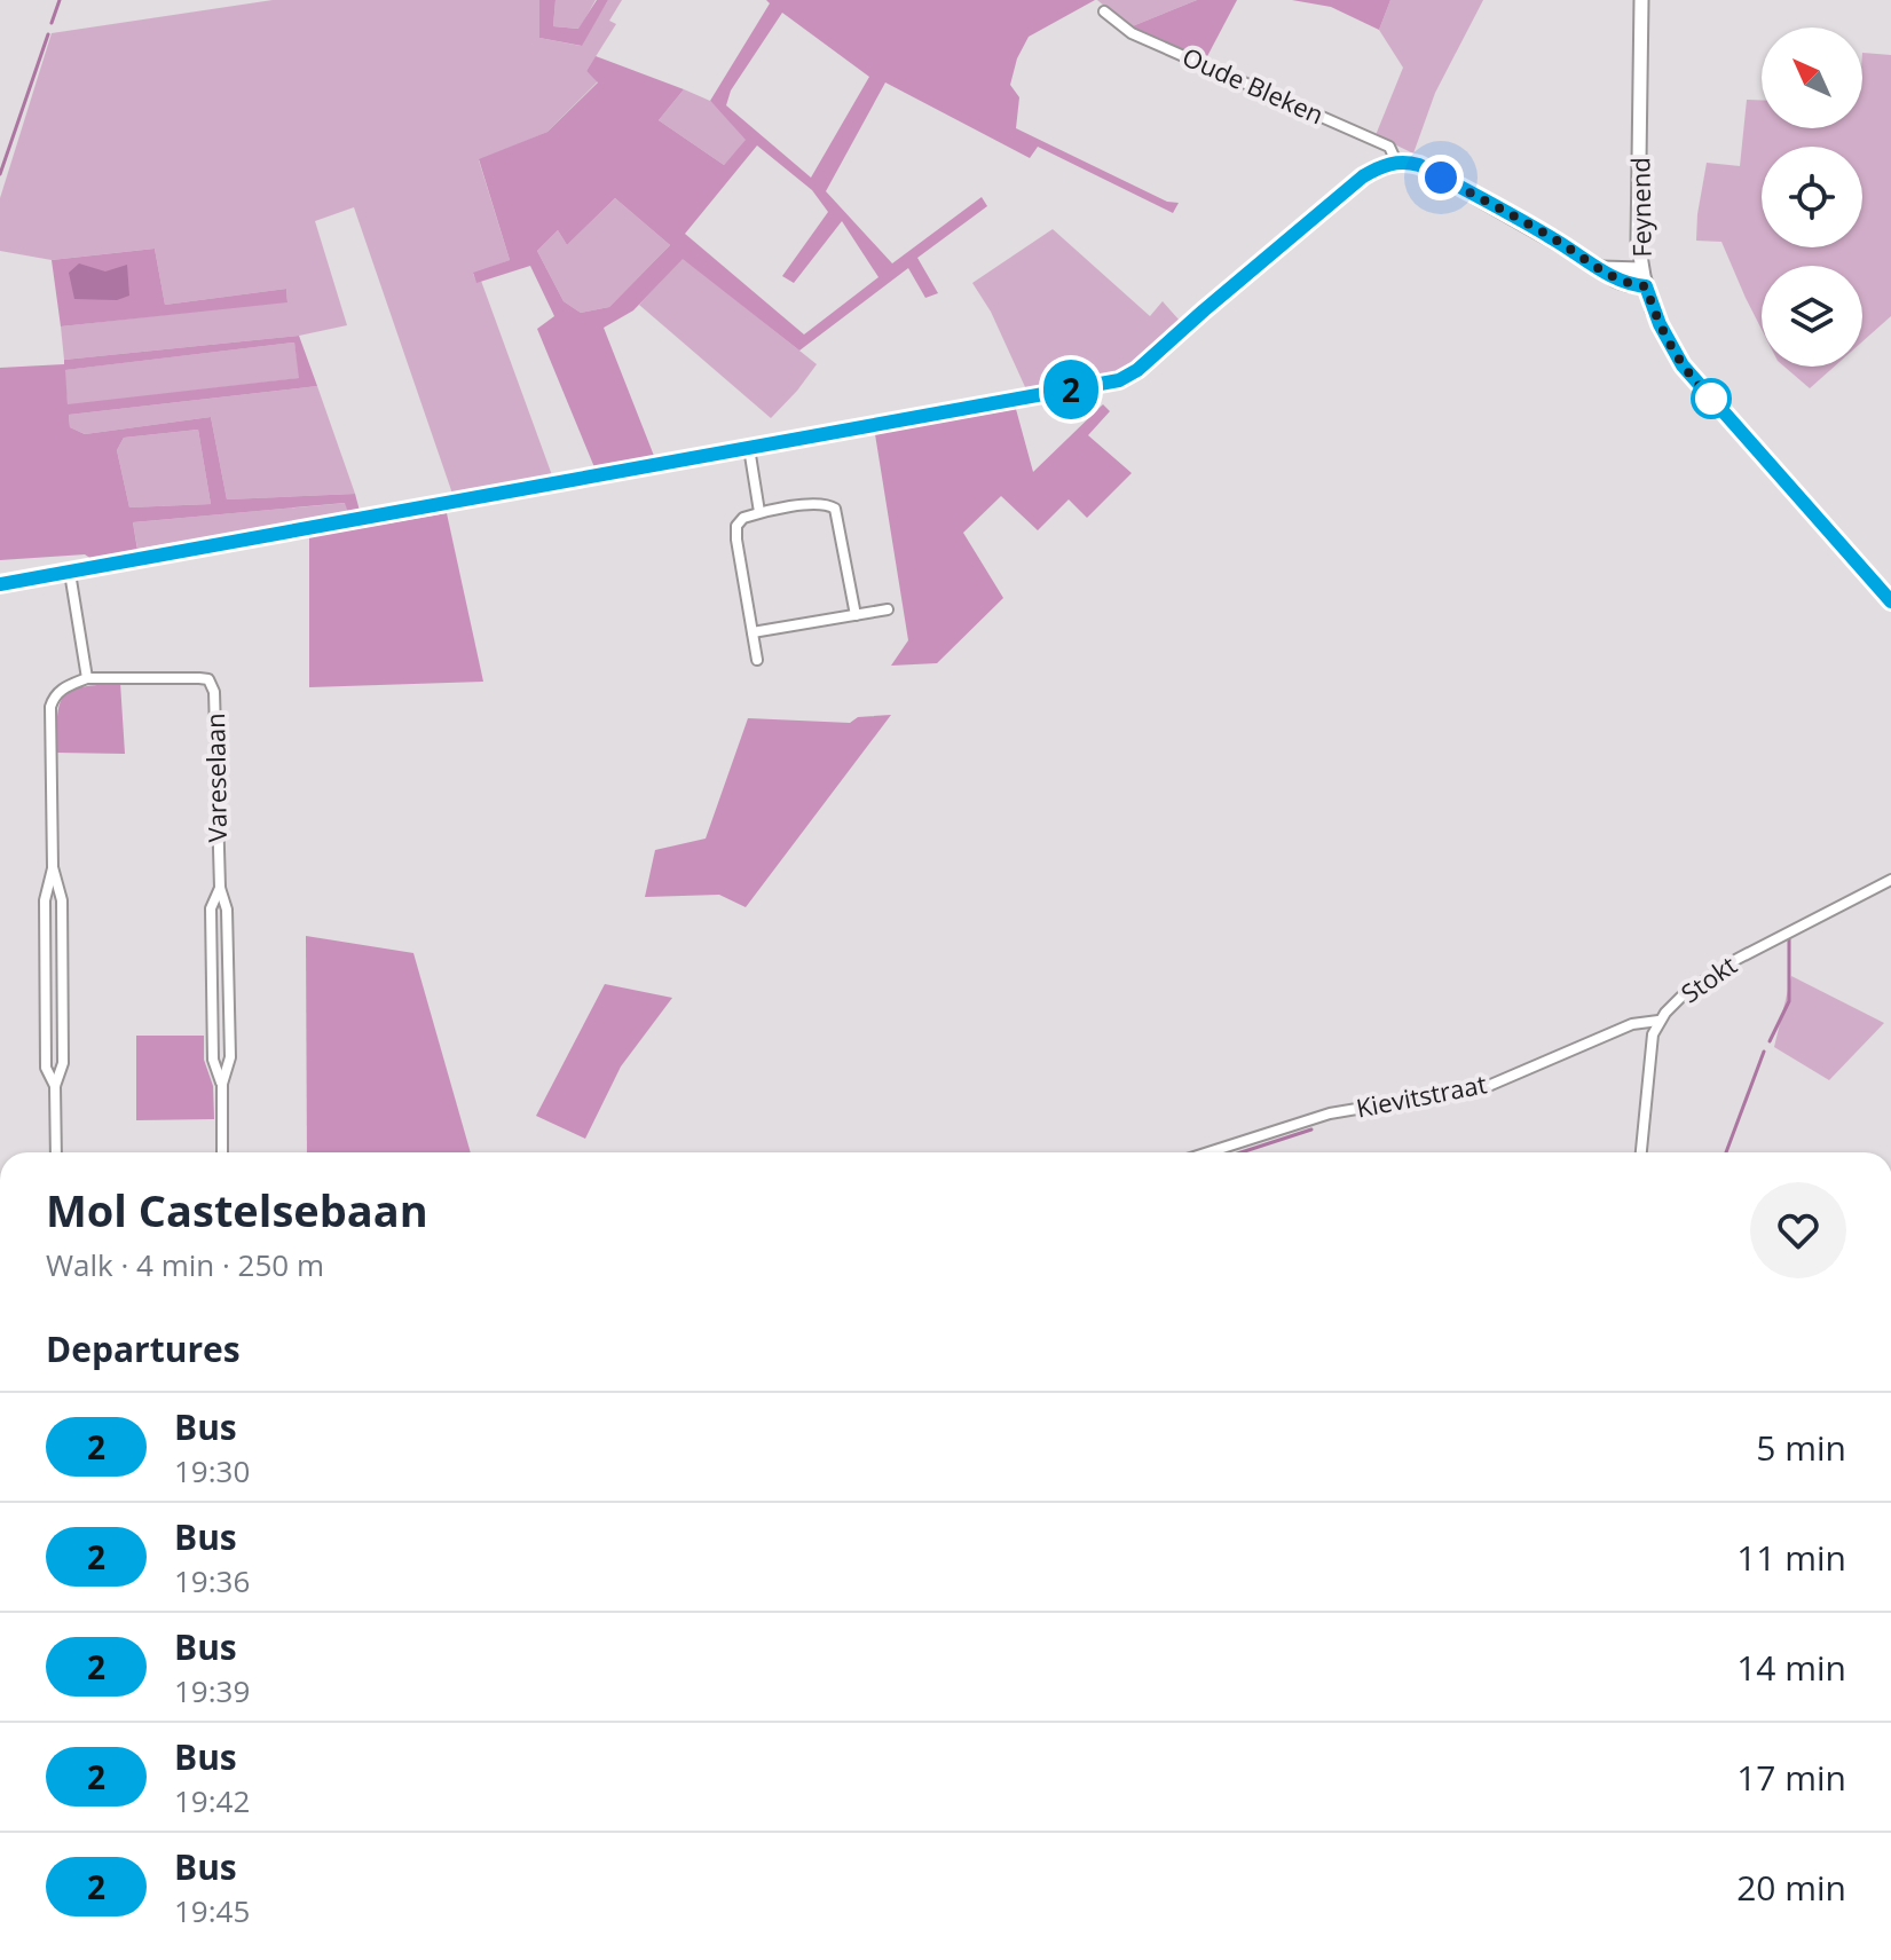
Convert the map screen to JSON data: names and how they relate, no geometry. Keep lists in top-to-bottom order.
{
  "streets": {
    "street": [
      "Oude Bleken",
      "Feynend",
      "Vareselaan",
      "Stokt",
      "Kievitstraat"
    ]
  },
  "crossings": [
    ["Stokt", "Kievitstraat"]
  ],
  "lines": ["bus line 2"],
  "north": "top left",
  "page": {
    "on_map": "2",
    "heading": [
      ["Mol Castelsebaan", "Walk · 4 min · 250 m"],
      "Departures"
    ],
    "list": [
      {
        "mark": "2",
        "name": "Bus",
        "note": "19:30",
        "value": "5 min"
      },
      {
        "mark": "2",
        "name": "Bus",
        "note": "19:36",
        "value": "11 min"
      },
      {
        "mark": "2",
        "name": "Bus",
        "note": "19:39",
        "value": "14 min"
      },
      {
        "mark": "2",
        "name": "Bus",
        "note": "19:42",
        "value": "17 min"
      },
      {
        "mark": "2",
        "name": "Bus",
        "note": "19:45",
        "value": "20 min"
      }
    ]
  }
}
